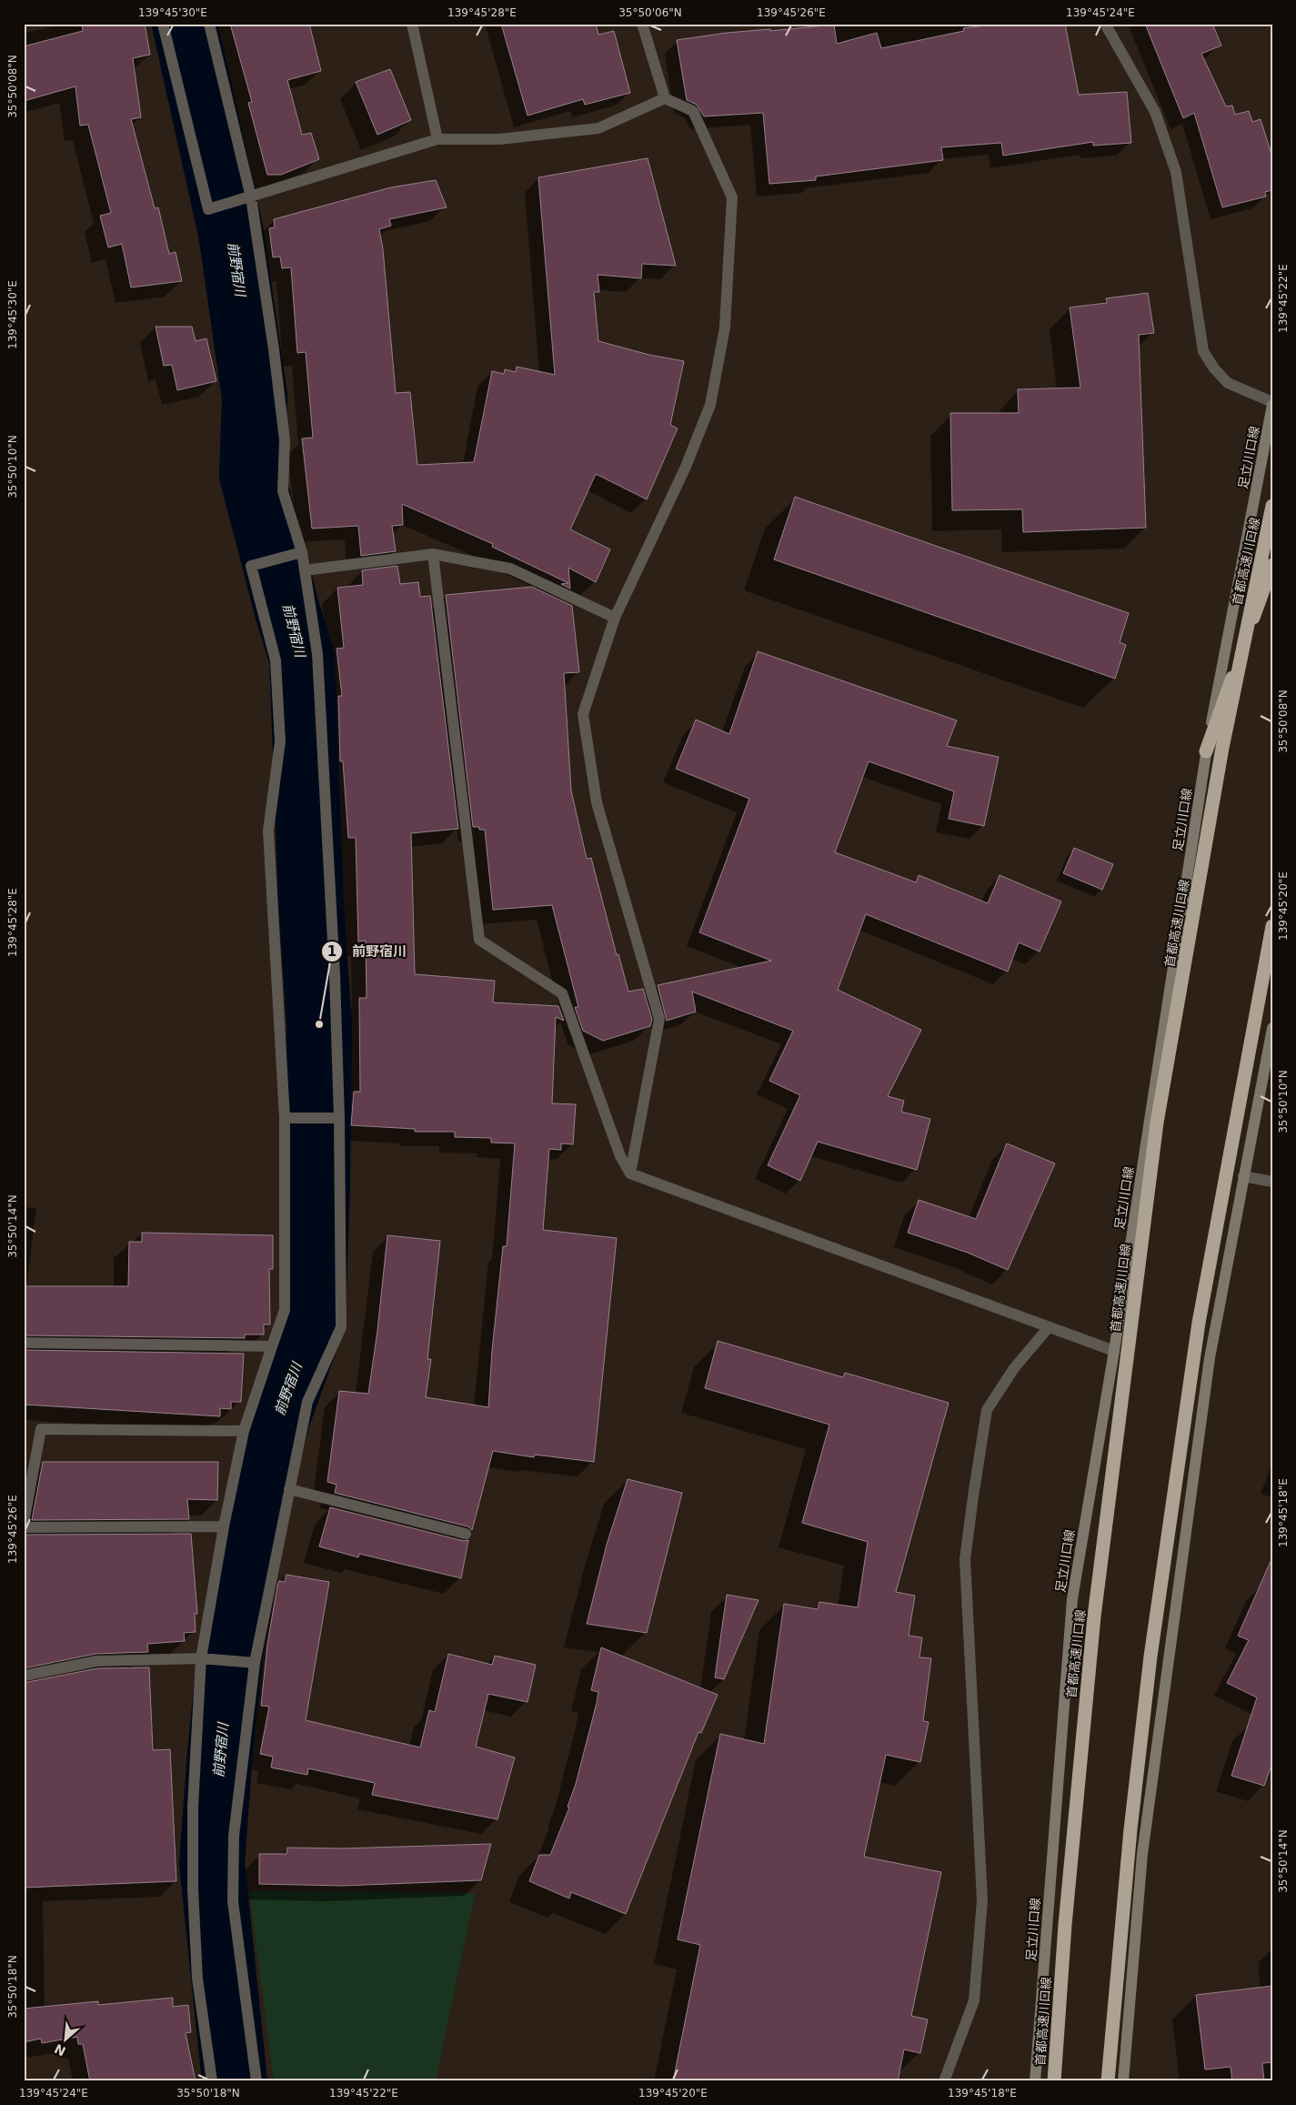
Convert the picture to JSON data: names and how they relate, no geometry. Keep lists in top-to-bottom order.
{
  "streets": {
    "highway": ["首都高速川口線"],
    "main road": ["足立川口線"]
  },
  "water": ["前野宿川"],
  "places": ["前野宿川"],
  "north": "bottom left",
  "coordinates": [
    "139°45'30\"E",
    "139°45'28\"E",
    "35°50'06\"N",
    "139°45'26\"E",
    "139°45'24\"E",
    "35°50'08\"N",
    "139°45'22\"E",
    "35°50'10\"N",
    "139°45'20\"E",
    "35°50'14\"N",
    "139°45'18\"E",
    "35°50'18\"N"
  ]
}
